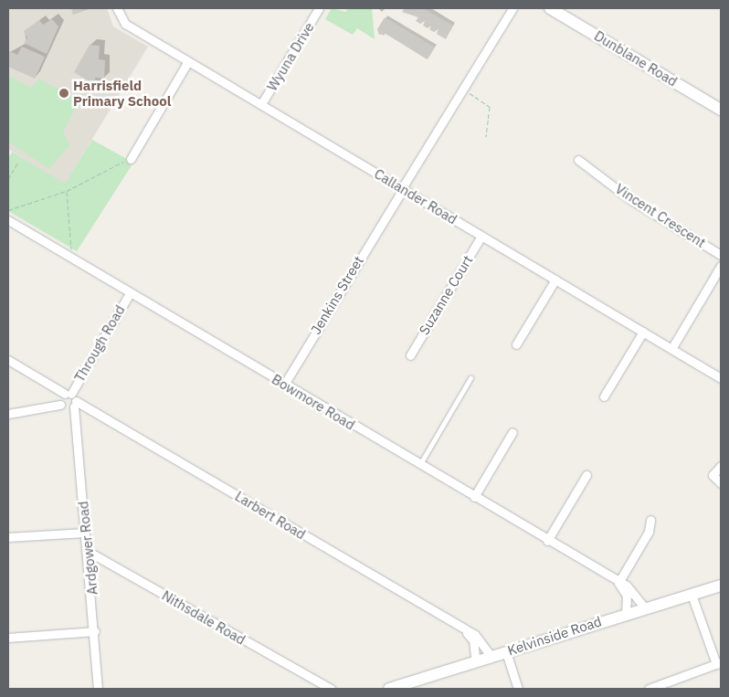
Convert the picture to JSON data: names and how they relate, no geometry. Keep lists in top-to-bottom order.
{
  "streets": {
    "street": [
      "Wyuna Drive",
      "Dunblane Road",
      "Callander Road",
      "Vincent Crescent",
      "Jenkins Street",
      "Suzanne Court",
      "Through Road",
      "Bowmore Road",
      "Larbert Road",
      "Ardgower Road",
      "Nithsdale Road",
      "Kelvinside Road"
    ]
  },
  "crossings": [
    ["Wyuna Drive", "Callander Road"],
    ["Callander Road", "Jenkins Street"],
    ["Callander Road", "Suzanne Court"],
    ["Jenkins Street", "Bowmore Road"],
    ["Through Road", "Bowmore Road"],
    ["Bowmore Road", "Kelvinside Road"],
    ["Larbert Road", "Ardgower Road"],
    ["Larbert Road", "Kelvinside Road"],
    ["Ardgower Road", "Nithsdale Road"]
  ],
  "places": ["Harrisfield Primary School"]
}
